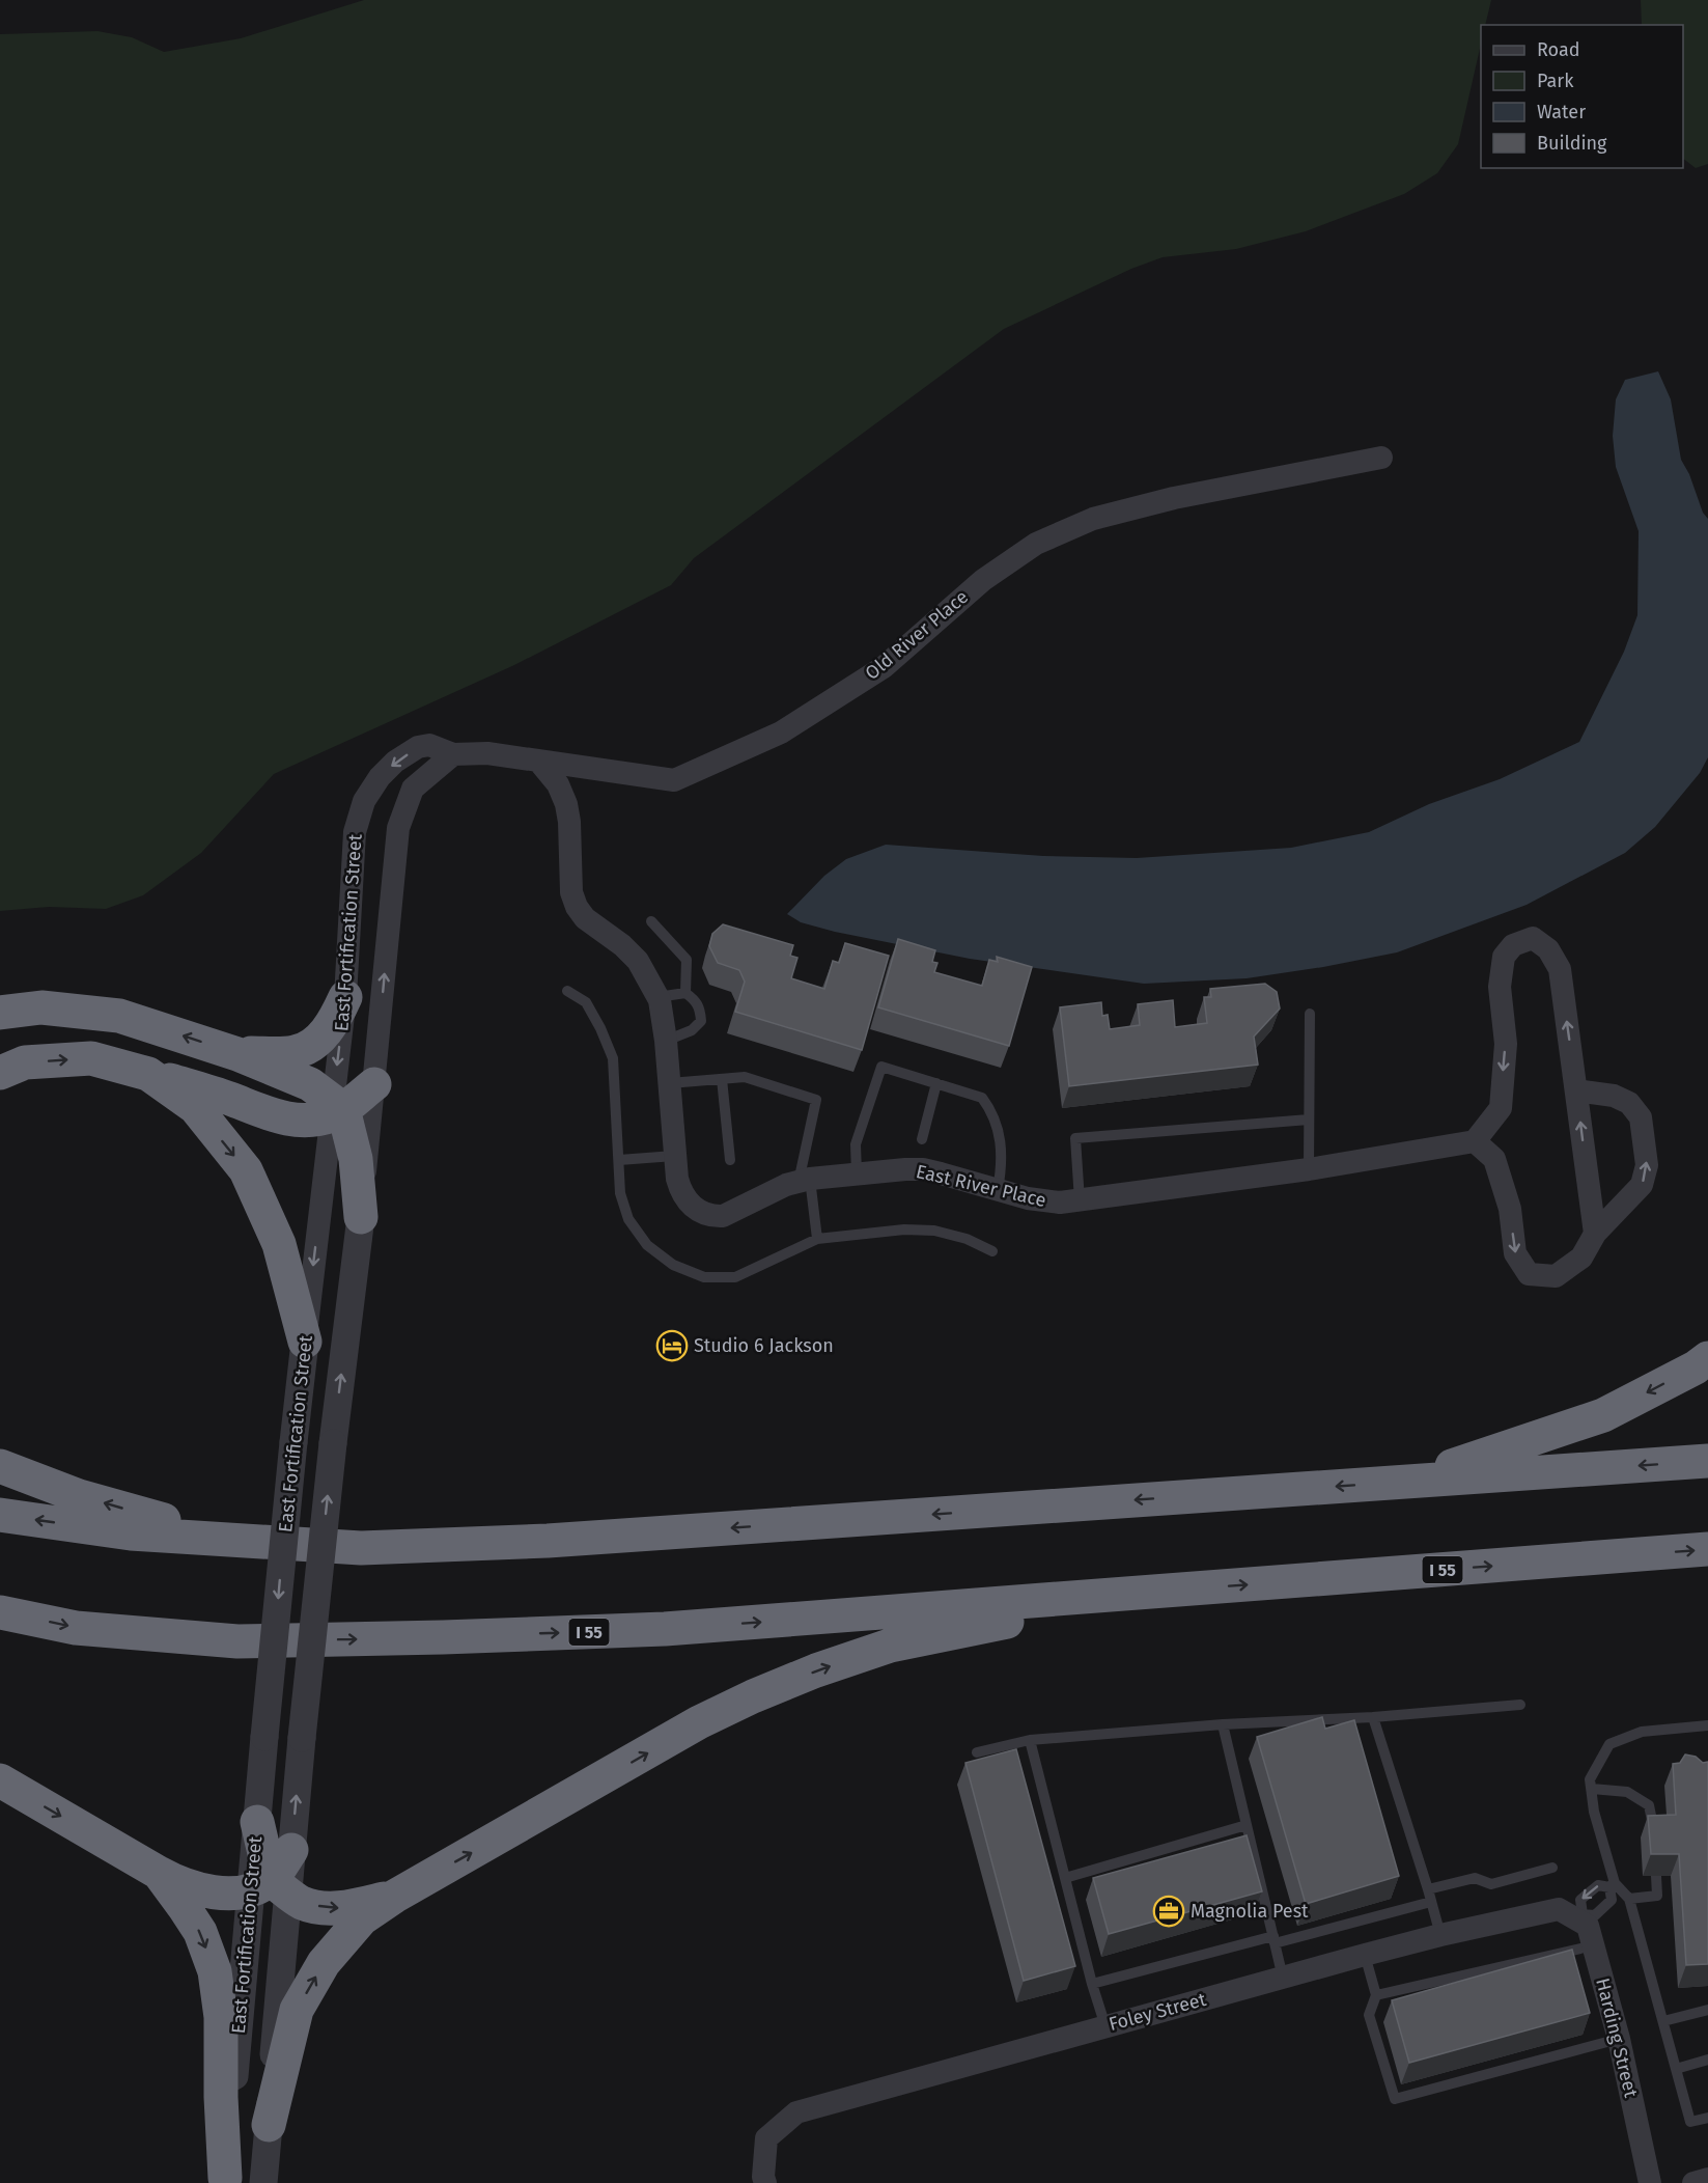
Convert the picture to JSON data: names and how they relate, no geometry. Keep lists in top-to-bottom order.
{
  "streets": {
    "highway": ["I 55"],
    "street": [
      "Old River Place",
      "East Fortification Street",
      "East River Place",
      "Foley Street",
      "Harding Street"
    ]
  },
  "crossings": [
    ["Old River Place", "East Fortification Street"],
    ["Old River Place", "East River Place"],
    ["Foley Street", "Harding Street"]
  ],
  "places": {
    "hotel": ["Studio 6 Jackson"],
    "office": ["Magnolia Pest"]
  },
  "legend": [
    "Road",
    "Park",
    "Water",
    "Building"
  ]
}
